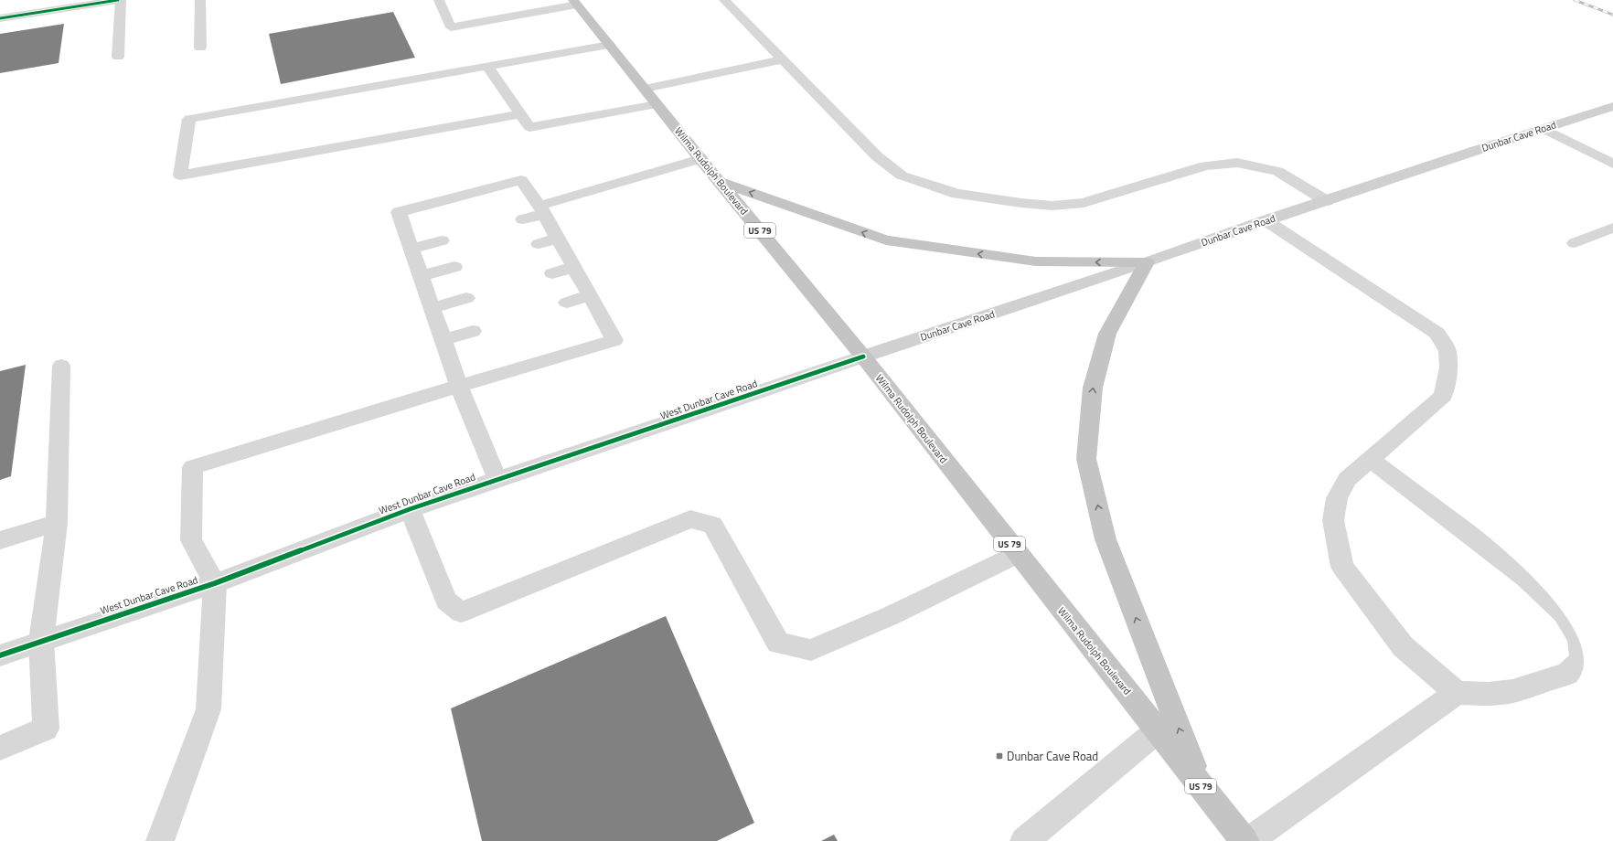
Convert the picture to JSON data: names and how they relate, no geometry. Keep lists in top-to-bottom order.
{
  "streets": {
    "highway": ["Wilma Rudolph Boulevard", "US 79"],
    "main road": ["Dunbar Cave Road"],
    "street": ["West Dunbar Cave Road"]
  },
  "crossings": [
    ["Dunbar Cave Road", "Wilma Rudolph Boulevard"],
    ["Dunbar Cave Road", "West Dunbar Cave Road"],
    ["Wilma Rudolph Boulevard", "West Dunbar Cave Road"]
  ],
  "places": {
    "transit": ["Dunbar Cave Road"]
  }
}
